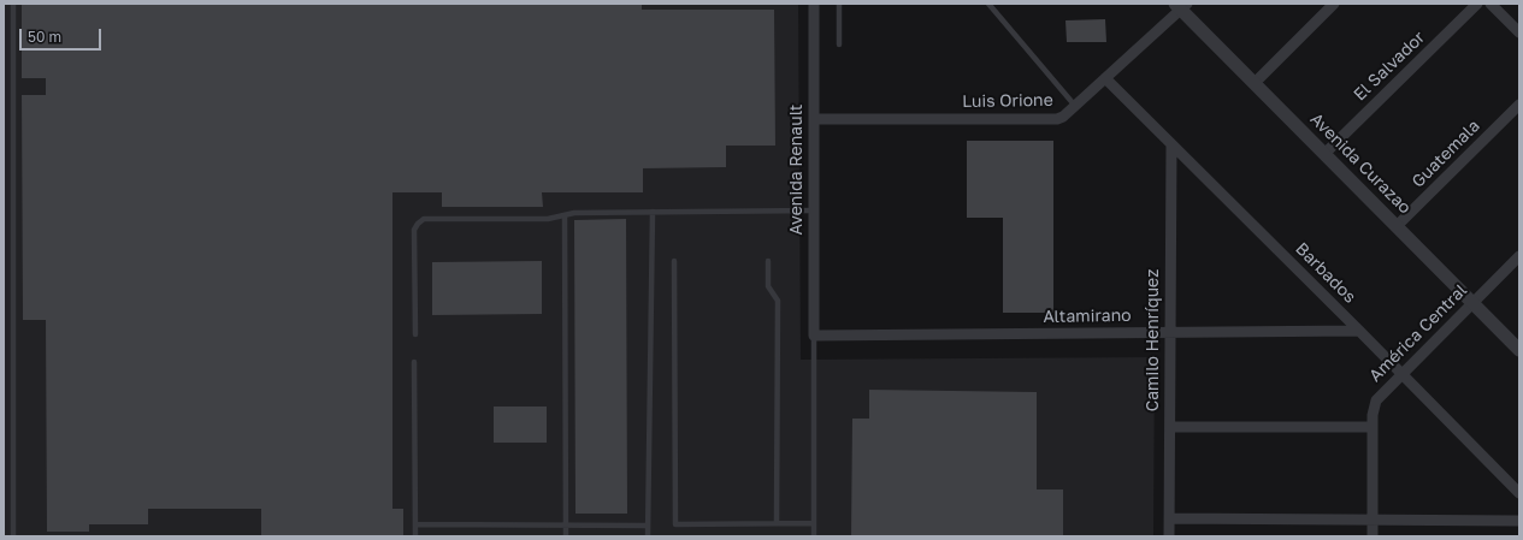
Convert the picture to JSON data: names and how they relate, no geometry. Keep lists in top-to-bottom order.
{
  "streets": {
    "street": [
      "El Salvador",
      "Luis Orione",
      "Guatemala",
      "Avenida Curazao",
      "Avenida Renault",
      "Barbados",
      "Altamirano",
      "América Central",
      "Camilo Henríquez"
    ]
  },
  "crossings": [
    ["El Salvador", "Avenida Curazao"],
    ["Luis Orione", "Avenida Curazao"],
    ["Luis Orione", "Avenida Renault"],
    ["Luis Orione", "Barbados"],
    ["Guatemala", "Avenida Curazao"],
    ["Avenida Curazao", "América Central"],
    ["Avenida Renault", "Altamirano"],
    ["Barbados", "Altamirano"],
    ["Barbados", "América Central"],
    ["Barbados", "Camilo Henríquez"],
    ["Altamirano", "Camilo Henríquez"]
  ],
  "scale_bar": "50 m"
}
